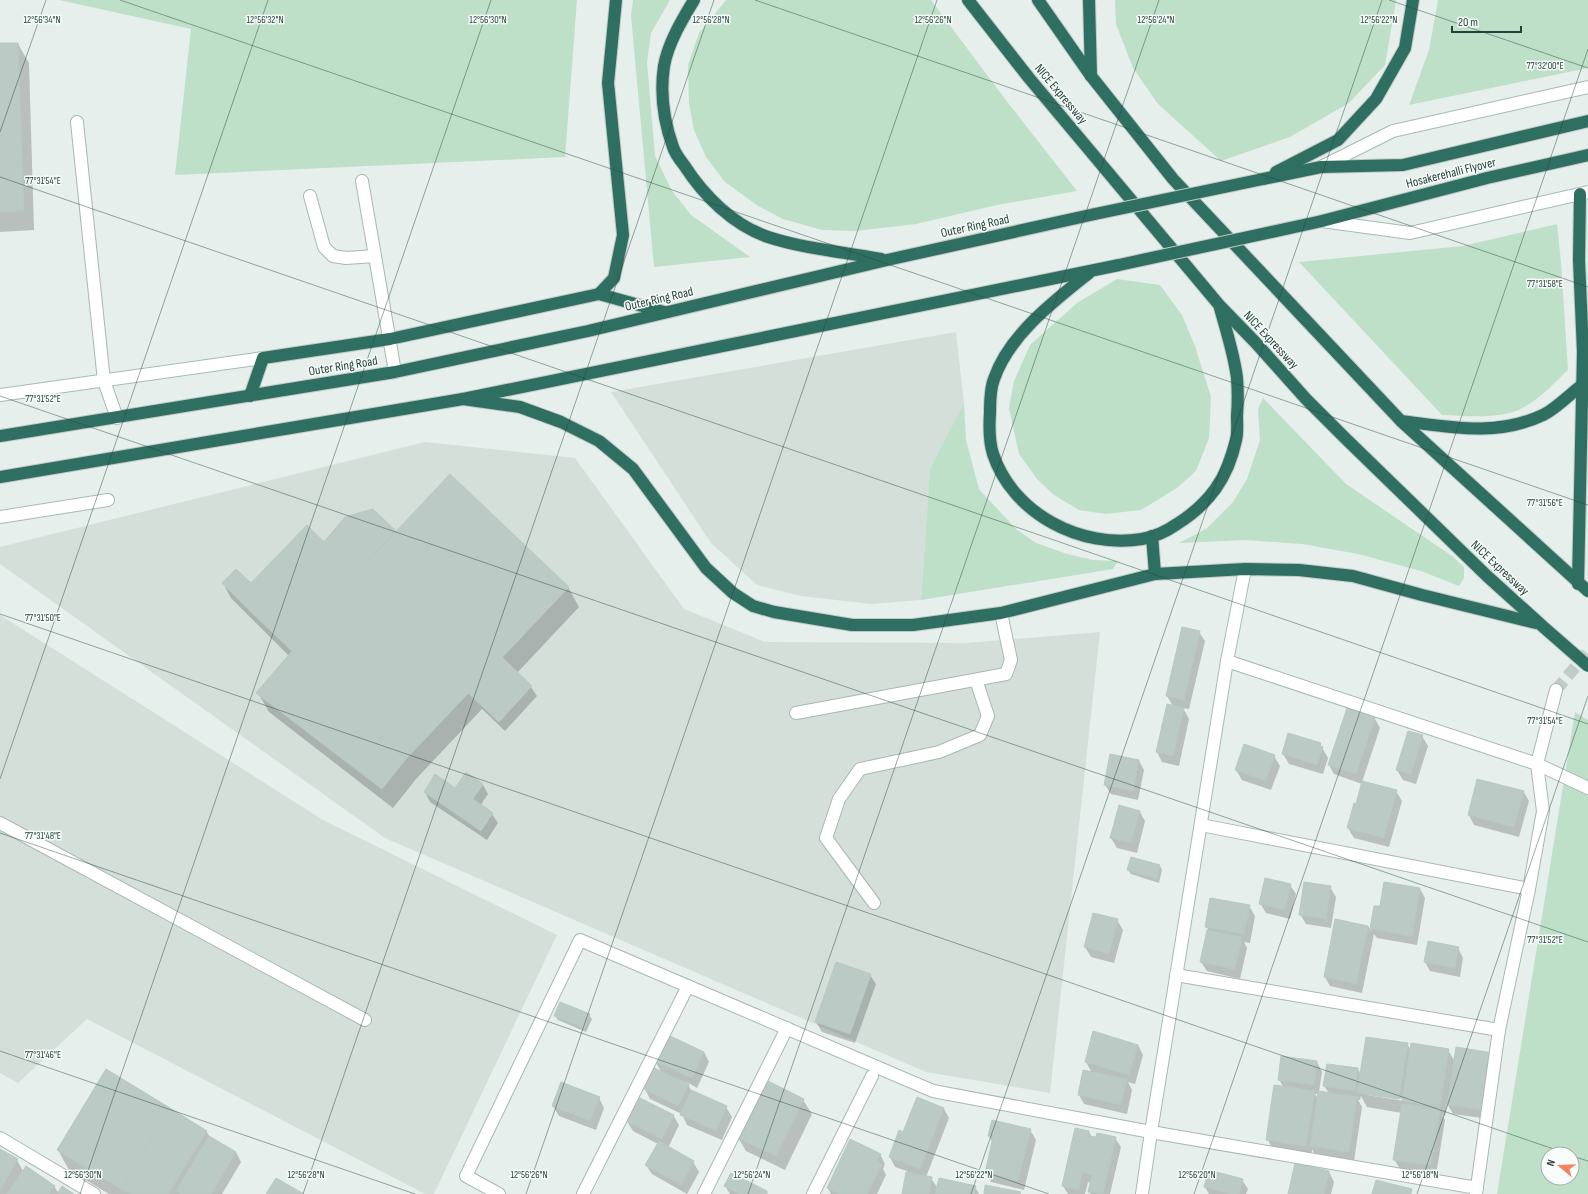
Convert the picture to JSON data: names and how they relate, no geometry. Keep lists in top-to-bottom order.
{
  "streets": {
    "highway": ["NICE Expressway", "Hosakerehalli Flyover", "Outer Ring Road"]
  },
  "crossings": [
    ["Hosakerehalli Flyover", "Outer Ring Road"]
  ],
  "scale_bar": "20 m",
  "north": "left",
  "coordinates": [
    "12°56'34\"N",
    "12°56'32\"N",
    "12°56'30\"N",
    "12°56'28\"N",
    "12°56'26\"N",
    "12°56'24\"N",
    "12°56'22\"N",
    "77°32'00\"E",
    "77°31'54\"E",
    "77°31'58\"E",
    "77°31'52\"E",
    "77°31'56\"E",
    "77°31'50\"E",
    "77°31'48\"E",
    "77°31'46\"E",
    "12°56'20\"N",
    "12°56'18\"N"
  ]
}
